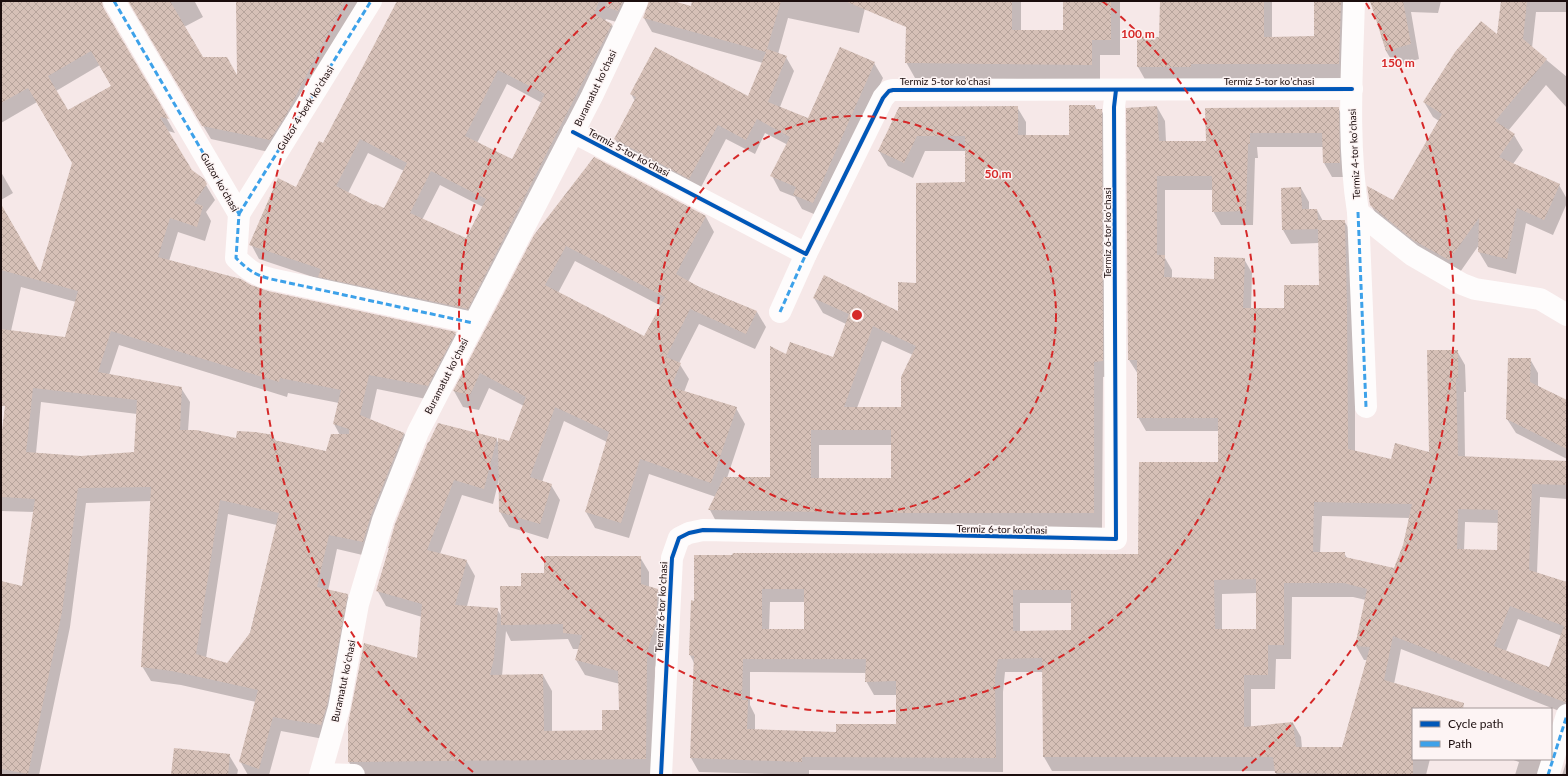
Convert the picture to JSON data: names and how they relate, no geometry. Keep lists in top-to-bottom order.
{
  "streets": {
    "street": [
      "Termiz 5-tor koʼchasi",
      "Buramatut koʻchasi",
      "Gulzor 4-berk koʼchasi",
      "Termiz 4-tor koʼchasi",
      "Gulzor koʻchasi",
      "Termiz 6-tor koʼchasi"
    ]
  },
  "crossings": [
    ["Termiz 5-tor koʼchasi", "Buramatut koʻchasi"],
    ["Termiz 5-tor koʼchasi", "Termiz 4-tor koʼchasi"],
    ["Termiz 5-tor koʼchasi", "Termiz 6-tor koʼchasi"],
    ["Buramatut koʻchasi", "Gulzor koʻchasi"],
    ["Gulzor 4-berk koʼchasi", "Gulzor koʻchasi"]
  ],
  "legend": ["Cycle path", "Path"],
  "rings": ["100 m", "150 m", "50 m"]
}
